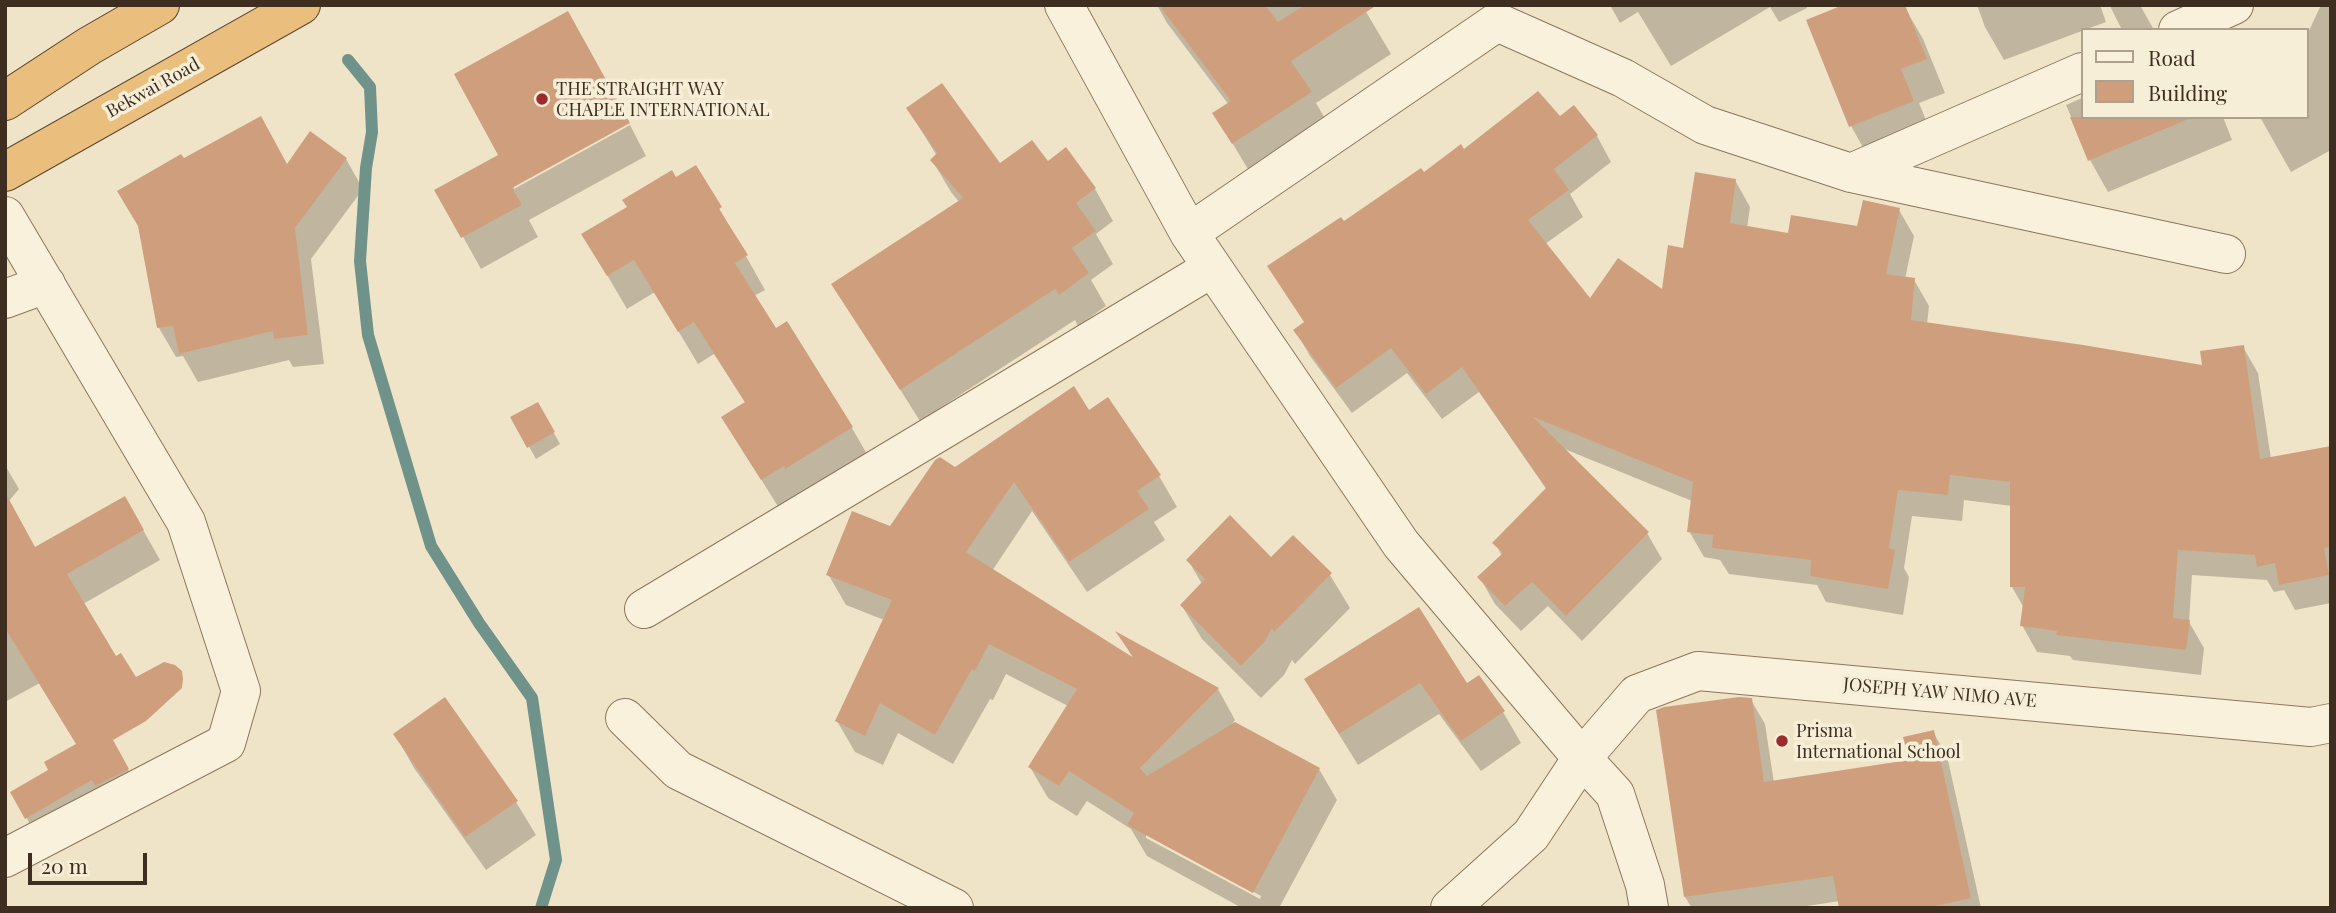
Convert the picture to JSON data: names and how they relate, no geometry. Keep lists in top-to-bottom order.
{
  "streets": {
    "highway": ["Bekwai Road"],
    "street": ["JOSEPH YAW NIMO AVE"]
  },
  "places": ["THE STRAIGHT WAY CHAPLE INTERNATIONAL", "Prisma International School"],
  "legend": ["Road", "Building"],
  "scale_bar": "20 m"
}
